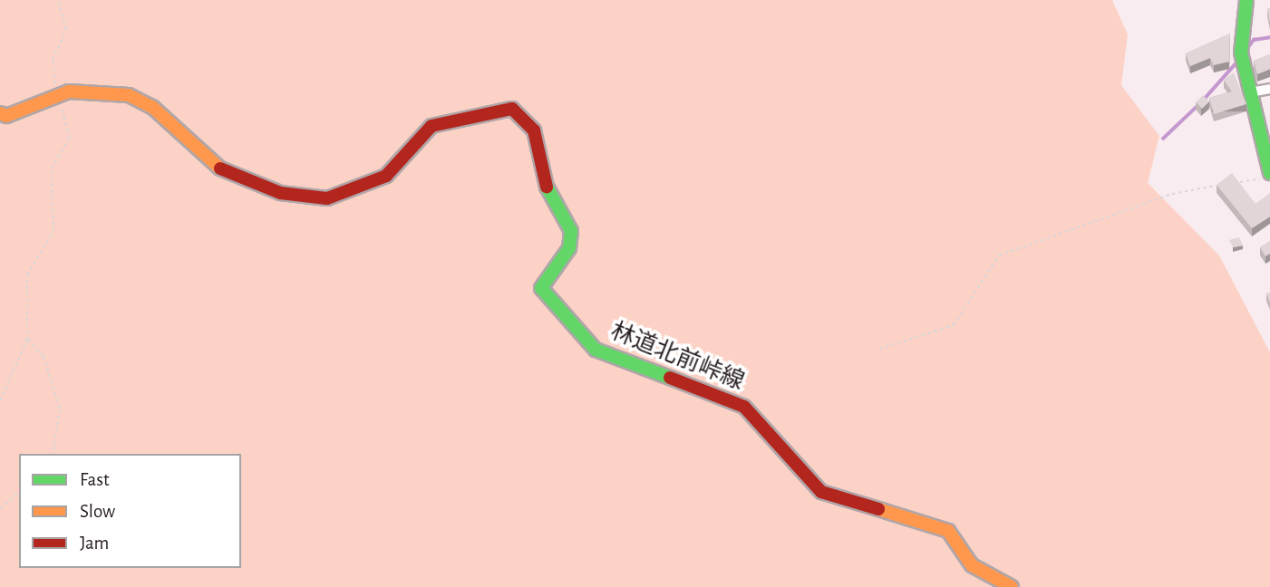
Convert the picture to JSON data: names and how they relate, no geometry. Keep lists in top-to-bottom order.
{
  "streets": {
    "street": ["林道北前峠線"]
  },
  "legend": ["Fast", "Slow", "Jam"]
}
